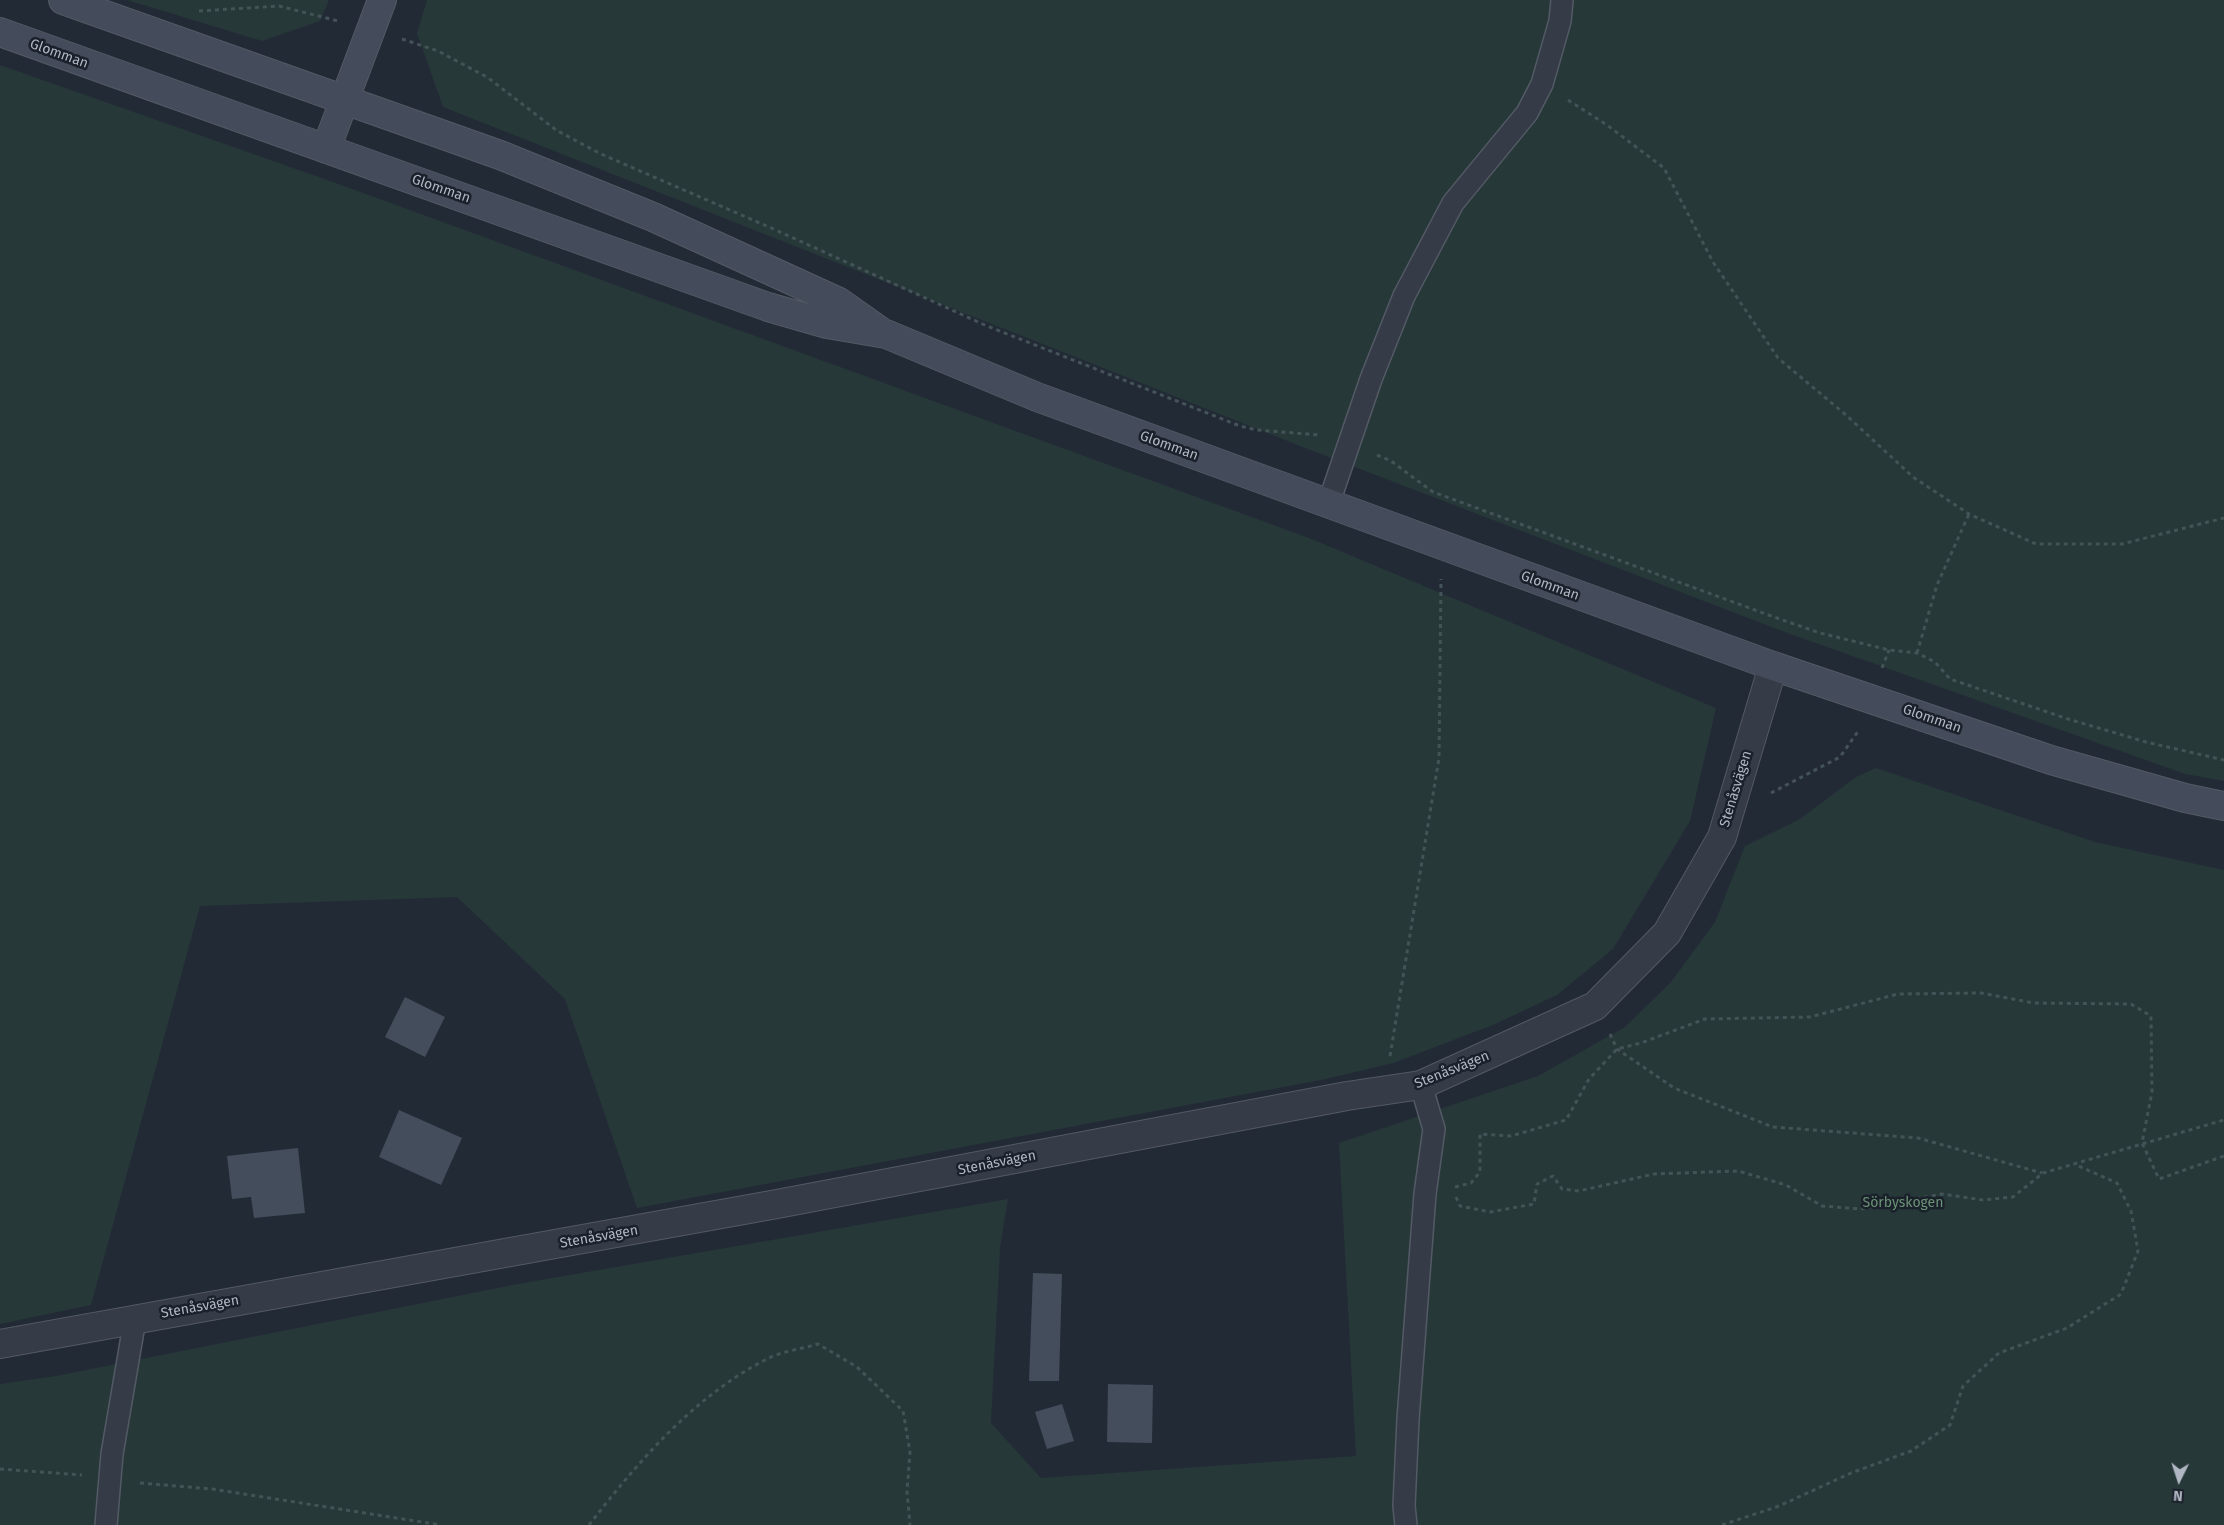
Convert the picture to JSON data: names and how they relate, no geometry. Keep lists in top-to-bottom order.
{
  "streets": {
    "main road": ["Glomman"],
    "street": ["Stenåsvägen"]
  },
  "crossings": [
    ["Glomman", "Stenåsvägen"]
  ],
  "parks": ["Sörbyskogen"],
  "north": "bottom"
}
